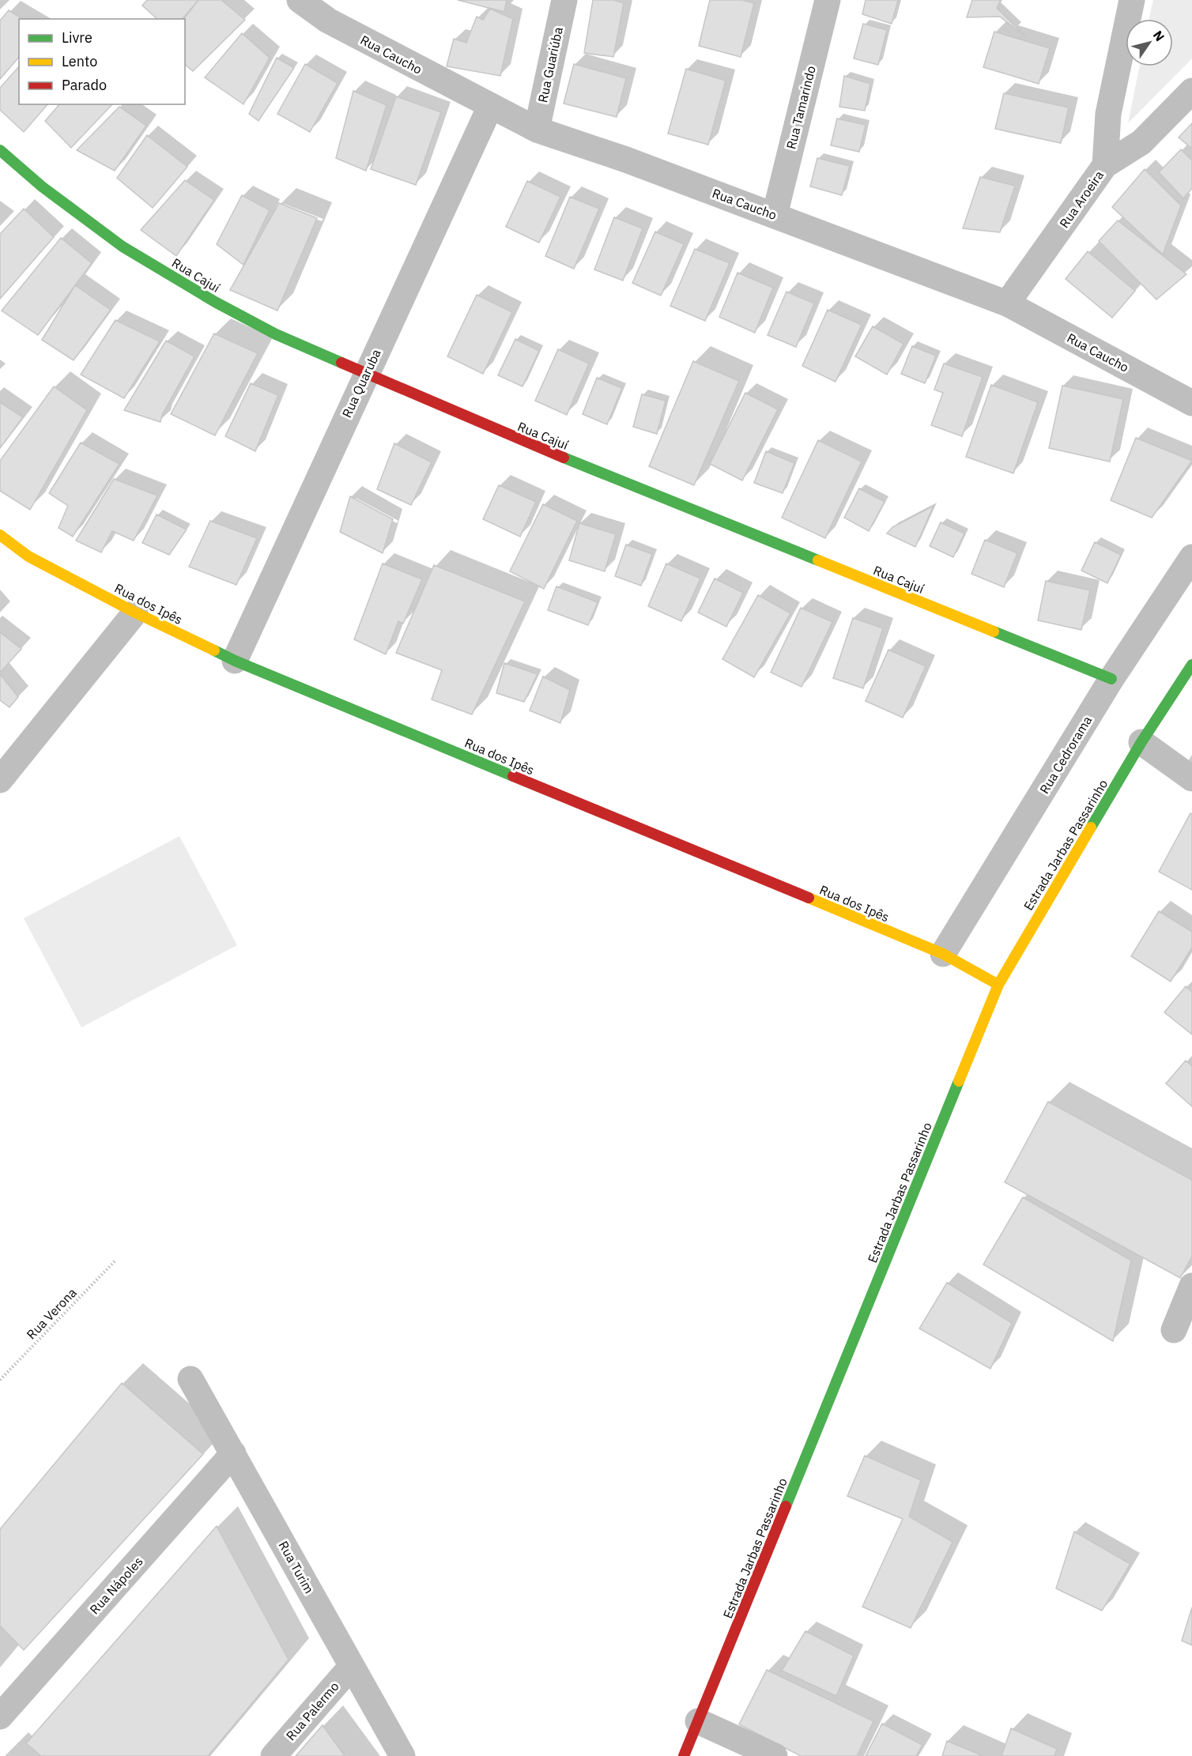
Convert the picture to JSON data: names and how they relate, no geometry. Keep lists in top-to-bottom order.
{
  "streets": {
    "street": [
      "Rua Caucho",
      "Rua Guariúba",
      "Rua Tamarindo",
      "Rua Aroeira",
      "Rua Cajuí",
      "Rua Quaruba",
      "Rua dos Ipês",
      "Rua Cedrorama",
      "Estrada Jarbas Passarinho",
      "Rua Turim",
      "Rua Nápoles",
      "Rua Palermo"
    ],
    "path": ["Rua Verona"]
  },
  "crossings": [
    ["Rua Caucho", "Rua Guariúba"],
    ["Rua Caucho", "Rua Tamarindo"],
    ["Rua Caucho", "Rua Aroeira"],
    ["Rua Caucho", "Rua Quaruba"],
    ["Rua Cajuí", "Rua Quaruba"],
    ["Rua Cajuí", "Rua Cedrorama"],
    ["Rua Quaruba", "Rua dos Ipês"],
    ["Rua dos Ipês", "Rua Cedrorama"],
    ["Rua dos Ipês", "Estrada Jarbas Passarinho"],
    ["Rua Turim", "Rua Nápoles"],
    ["Rua Turim", "Rua Palermo"]
  ],
  "legend": ["Livre", "Lento", "Parado"],
  "north": "top right"
}
